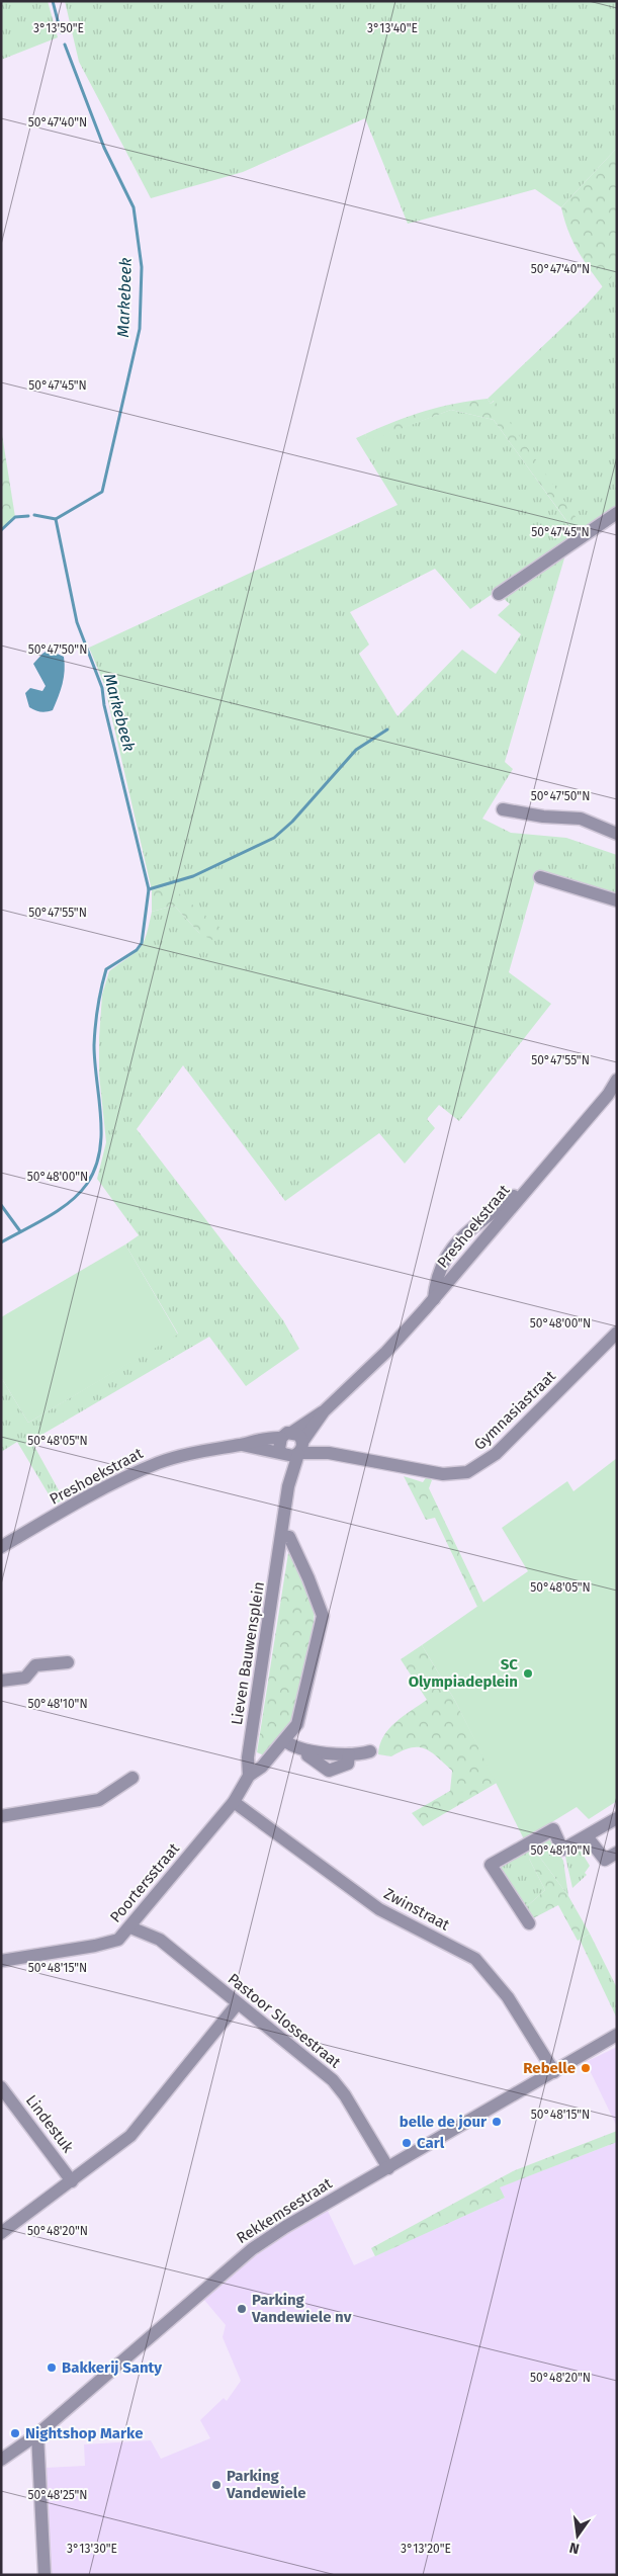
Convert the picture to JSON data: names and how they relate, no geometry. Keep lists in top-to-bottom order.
{
  "streets": {
    "street": [
      "Preshoekstraat",
      "Gymnasiastraat",
      "Lieven Bauwensplein",
      "Poortersstraat",
      "Zwinstraat",
      "Pastoor Slossestraat",
      "Lindestuk",
      "Rekkemsestraat"
    ]
  },
  "crossings": [
    ["Preshoekstraat", "Gymnasiastraat"],
    ["Preshoekstraat", "Lieven Bauwensplein"],
    ["Gymnasiastraat", "Lieven Bauwensplein"],
    ["Poortersstraat", "Zwinstraat"],
    ["Poortersstraat", "Pastoor Slossestraat"],
    ["Zwinstraat", "Rekkemsestraat"],
    ["Pastoor Slossestraat", "Rekkemsestraat"]
  ],
  "water": ["Markebeek"],
  "places": [
    "SC Olympiadeplein",
    "Rebelle",
    "belle de jour",
    "Carl",
    "Parking Vandewiele nv",
    "Bakkerij Santy",
    "Nightshop Marke",
    "Parking Vandewiele"
  ],
  "north": "bottom",
  "coordinates": [
    "3°13'50\"E",
    "3°13'40\"E",
    "50°47'40\"N",
    "50°47'45\"N",
    "50°47'50\"N",
    "50°47'55\"N",
    "50°48'00\"N",
    "50°48'05\"N",
    "50°48'10\"N",
    "50°48'15\"N",
    "50°48'20\"N",
    "50°48'25\"N",
    "3°13'30\"E",
    "3°13'20\"E"
  ]
}
